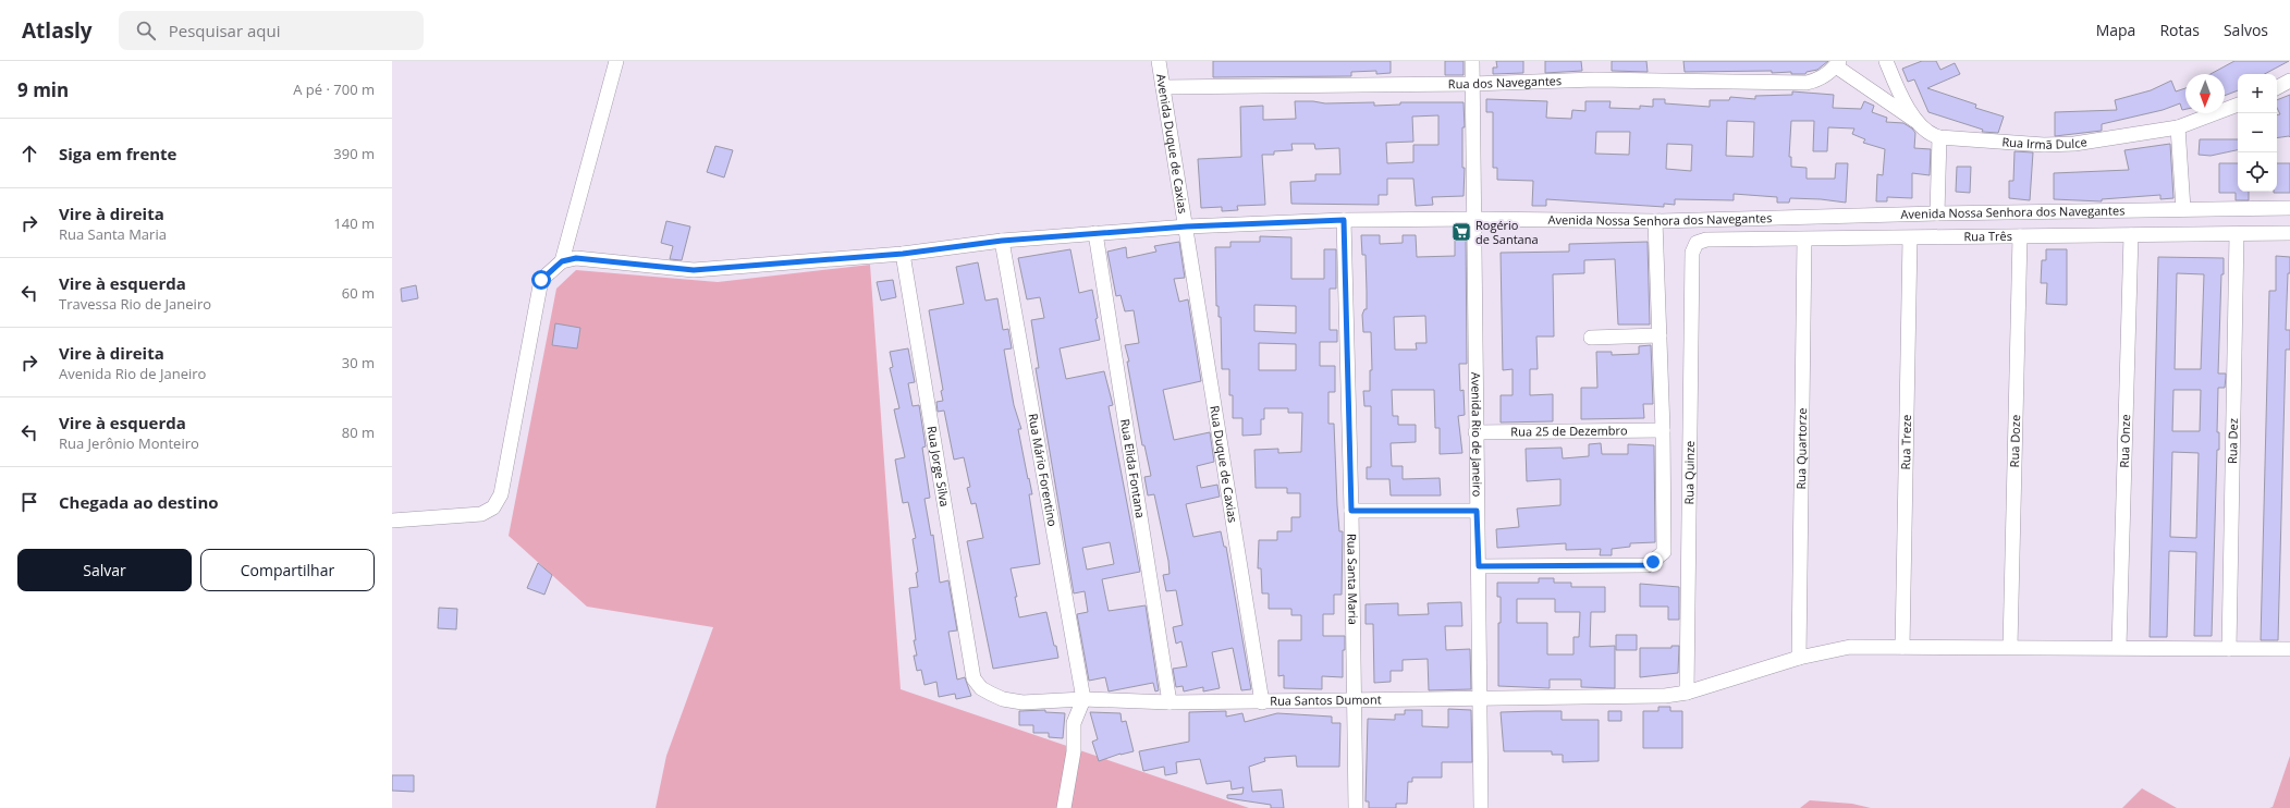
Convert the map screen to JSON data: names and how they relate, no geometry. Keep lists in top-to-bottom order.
{
  "streets": {
    "street": [
      "Rua dos Navegantes",
      "Rua Irmã Dulce",
      "Avenida Duque de Caxias",
      "Avenida Nossa Senhora dos Navegantes",
      "Rua Três",
      "Rua 25 de Dezembro",
      "Avenida Rio de Janeiro",
      "Rua Doze",
      "Rua Onze",
      "Rua Dez",
      "Rua Treze",
      "Rua Quartorze",
      "Rua Duque de Caxias",
      "Rua Jorge Silva",
      "Rua Elida Fontana",
      "Rua Mário Forentino",
      "Rua Quinze",
      "Rua Santa Maria",
      "Rua Santos Dumont"
    ]
  },
  "crossings": [
    ["Rua dos Navegantes", "Avenida Duque de Caxias"],
    ["Rua dos Navegantes", "Avenida Rio de Janeiro"],
    ["Avenida Duque de Caxias", "Avenida Nossa Senhora dos Navegantes"],
    ["Avenida Duque de Caxias", "Rua Duque de Caxias"],
    ["Avenida Nossa Senhora dos Navegantes", "Avenida Rio de Janeiro"],
    ["Avenida Nossa Senhora dos Navegantes", "Rua Duque de Caxias"],
    ["Avenida Nossa Senhora dos Navegantes", "Rua Jorge Silva"],
    ["Avenida Nossa Senhora dos Navegantes", "Rua Elida Fontana"],
    ["Avenida Nossa Senhora dos Navegantes", "Rua Mário Forentino"],
    ["Avenida Nossa Senhora dos Navegantes", "Rua Santa Maria"],
    ["Rua Três", "Rua Doze"],
    ["Rua Três", "Rua Onze"],
    ["Rua Três", "Rua Dez"],
    ["Rua Três", "Rua Treze"],
    ["Rua Três", "Rua Quartorze"],
    ["Rua Três", "Rua Quinze"],
    ["Rua 25 de Dezembro", "Avenida Rio de Janeiro"],
    ["Avenida Rio de Janeiro", "Rua Santos Dumont"],
    ["Rua Doze", "Rua Santos Dumont"],
    ["Rua Onze", "Rua Santos Dumont"],
    ["Rua Dez", "Rua Santos Dumont"],
    ["Rua Treze", "Rua Santos Dumont"],
    ["Rua Quartorze", "Rua Santos Dumont"],
    ["Rua Duque de Caxias", "Rua Santos Dumont"],
    ["Rua Jorge Silva", "Rua Santos Dumont"],
    ["Rua Elida Fontana", "Rua Santos Dumont"],
    ["Rua Mário Forentino", "Rua Santos Dumont"],
    ["Rua Quinze", "Rua Santos Dumont"],
    ["Rua Santa Maria", "Rua Santos Dumont"]
  ],
  "places": {
    "supermarket": ["Rogério de Santana"]
  },
  "north": "bottom",
  "page": {
    "header": "Atlasly",
    "search": "Pesquisar aqui",
    "nav": ["Mapa", "Rotas", "Salvos"],
    "heading": ["9 min", "A pé · 700 m"],
    "map_buttons": ["+", "−"],
    "list": [
      ["Siga em frente", "390 m"],
      ["Vire à direita", "Rua Santa Maria", "140 m"],
      ["Vire à esquerda", "Travessa Rio de Janeiro", "60 m"],
      ["Vire à direita", "Avenida Rio de Janeiro", "30 m"],
      ["Vire à esquerda", "Rua Jerônio Monteiro", "80 m"],
      "Chegada ao destino"
    ],
    "buttons": ["Salvar", "Compartilhar"]
  }
}
